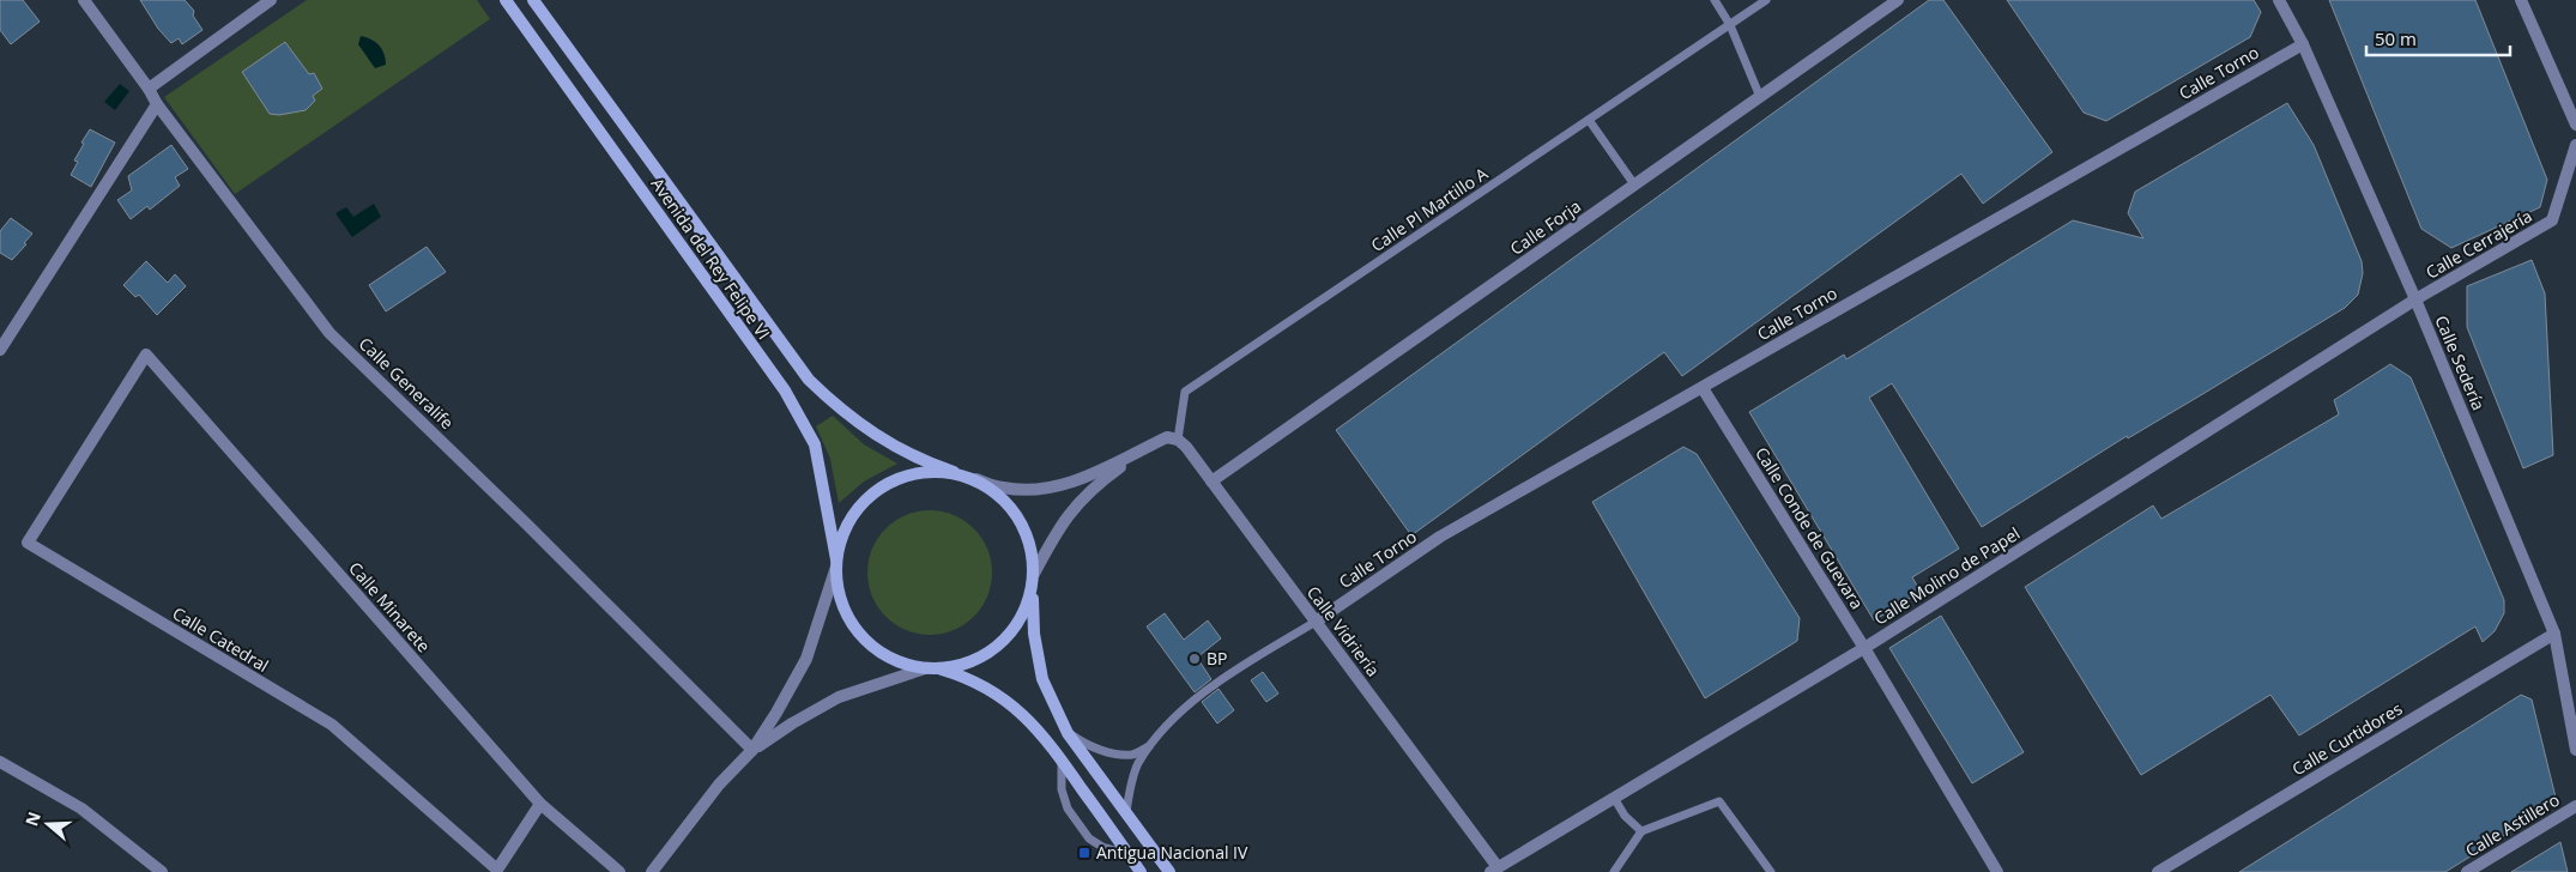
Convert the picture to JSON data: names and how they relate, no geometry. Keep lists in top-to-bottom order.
{
  "streets": {
    "main road": ["Avenida del Rey Felipe VI"],
    "street": [
      "Calle Torno",
      "Calle Forja",
      "Calle Cerrajería",
      "Calle Sedería",
      "Calle Generalife",
      "Calle Conde de Guevara",
      "Calle Molino de Papel",
      "Calle Minarete",
      "Calle Vidriería",
      "Calle Catedral",
      "Calle Curtidores",
      "Calle Astillero"
    ],
    "lane": ["Calle Pl Martillo A"]
  },
  "crossings": [
    ["Calle Torno", "Calle Sedería"],
    ["Calle Torno", "Calle Conde de Guevara"],
    ["Calle Torno", "Calle Vidriería"],
    ["Calle Pl Martillo A", "Calle Vidriería"],
    ["Calle Forja", "Calle Vidriería"],
    ["Calle Cerrajería", "Calle Sedería"],
    ["Calle Cerrajería", "Calle Molino de Papel"],
    ["Calle Sedería", "Calle Molino de Papel"],
    ["Calle Sedería", "Calle Curtidores"],
    ["Calle Conde de Guevara", "Calle Molino de Papel"],
    ["Calle Molino de Papel", "Calle Vidriería"],
    ["Calle Minarete", "Calle Catedral"]
  ],
  "places": {
    "other": ["BP"],
    "transit": ["Antigua Nacional IV"]
  },
  "scale_bar": "50 m",
  "north": "left"
}
